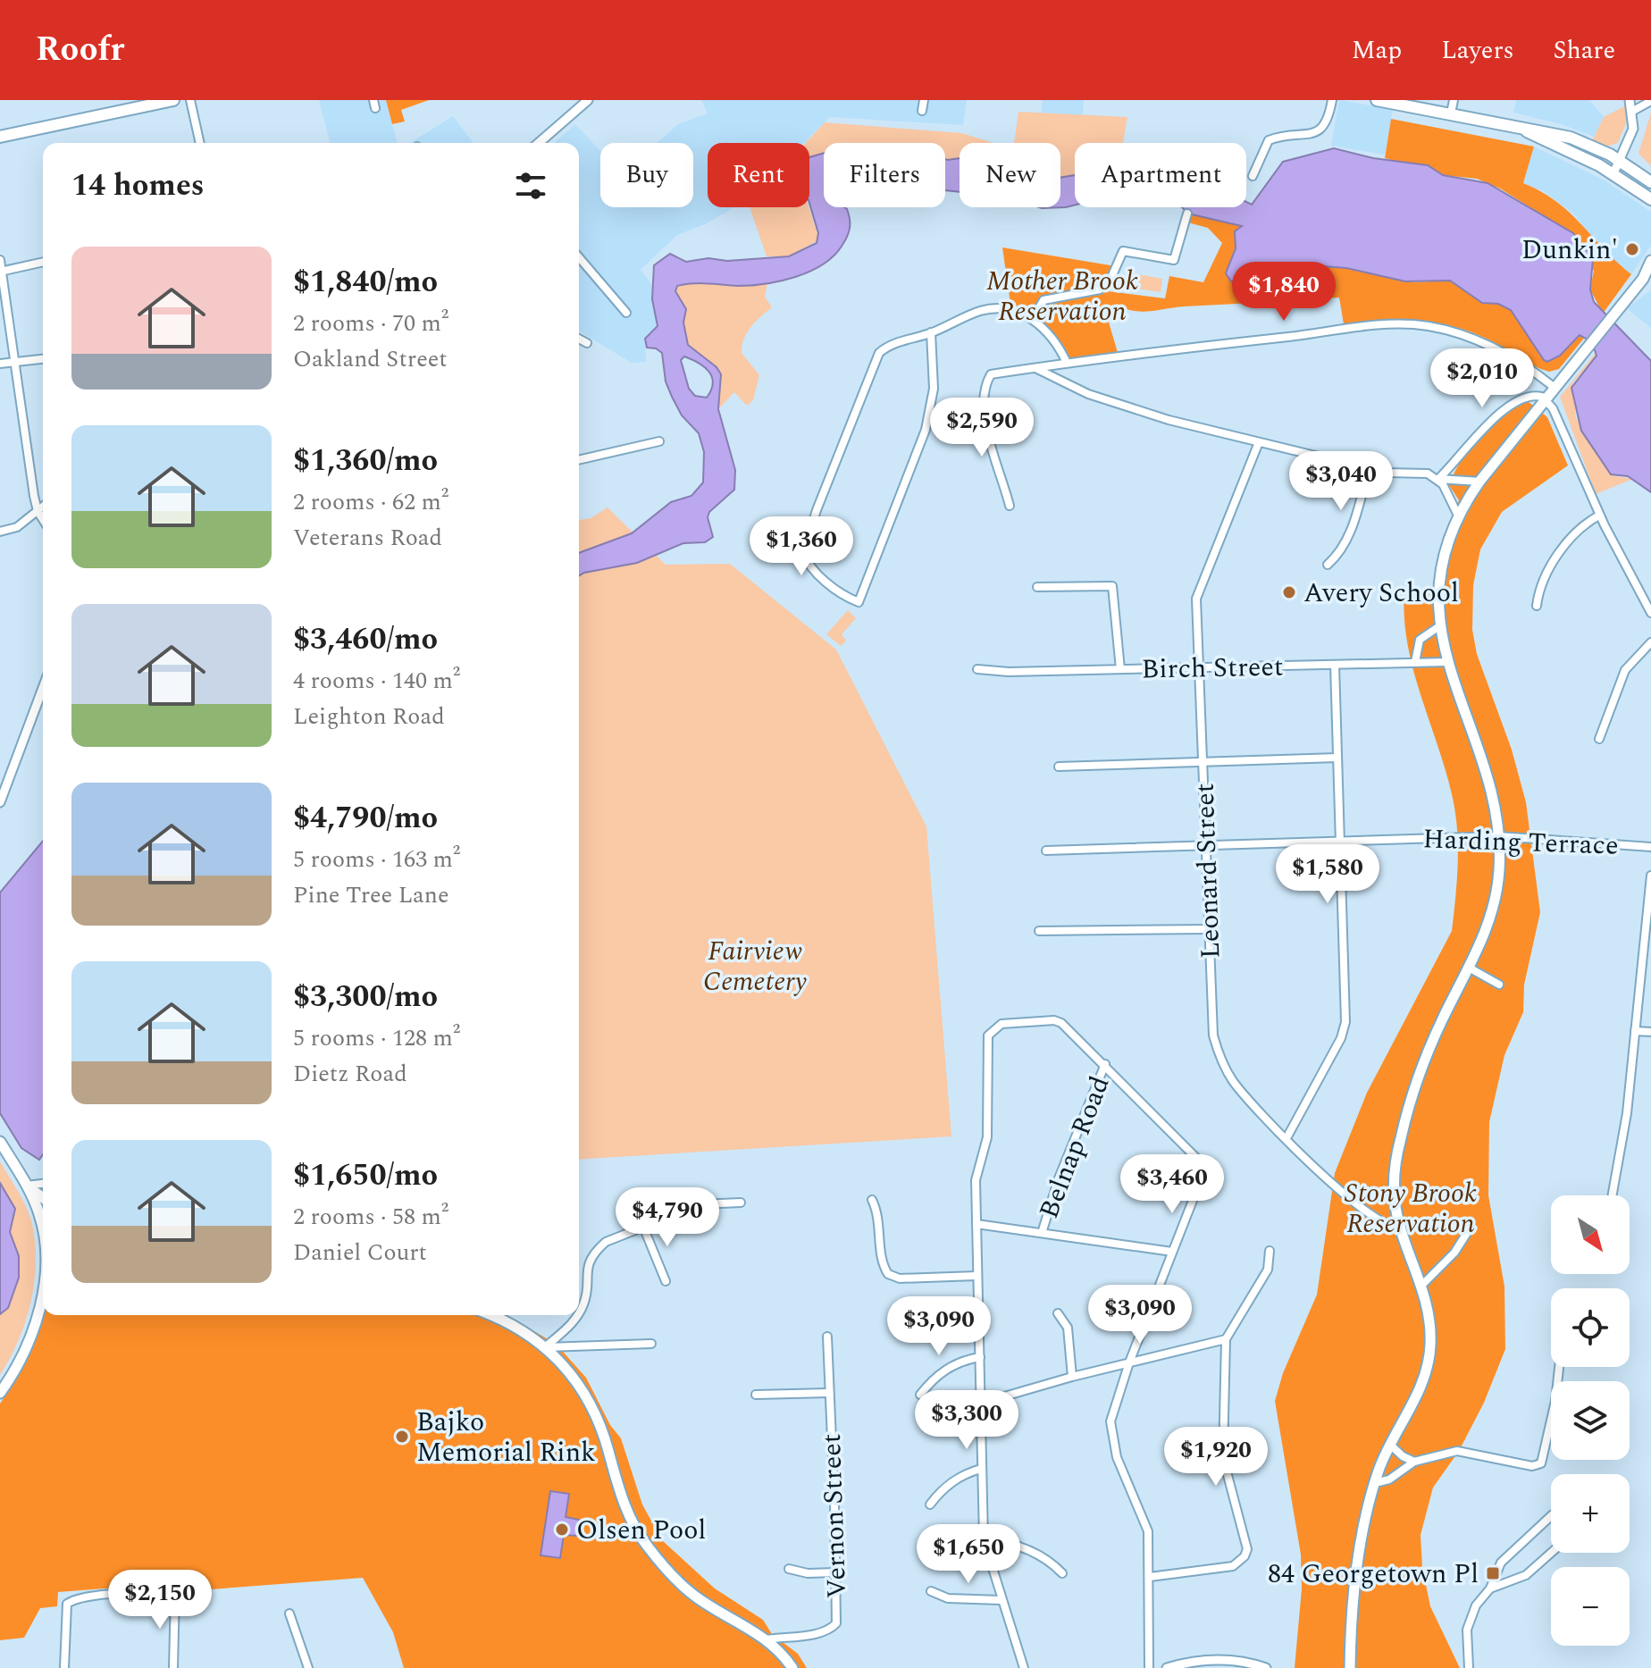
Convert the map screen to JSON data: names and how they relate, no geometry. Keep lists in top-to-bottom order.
{
  "streets": {
    "street": [
      "Birch Street",
      "Harding Terrace",
      "Leonard Street",
      "Belnap Road",
      "Vernon Street"
    ]
  },
  "crossings": [
    ["Birch Street", "Leonard Street"],
    ["Harding Terrace", "Leonard Street"]
  ],
  "parks": ["Mother Brook Reservation", "Fairview Cemetery", "Stony Brook Reservation"],
  "places": {
    "other": [
      "Dunkin'",
      "Avery School",
      "Bajko Memorial Rink",
      "Olsen Pool"
    ],
    "transit": ["84 Georgetown Pl"]
  },
  "north": "bottom right",
  "page": {
    "header": "Roofr",
    "nav": ["Map", "Layers", "Share"],
    "chip": [
      "Buy",
      "Rent",
      "Filters",
      "New",
      "Apartment"
    ],
    "heading": "14 homes",
    "list": [
      {
        "name": "$1,840/mo",
        "note": "2 rooms · 70 m² · Oakland Street"
      },
      {
        "name": "$1,360/mo",
        "note": "2 rooms · 62 m² · Veterans Road"
      },
      {
        "name": "$3,460/mo",
        "note": "4 rooms · 140 m² · Leighton Road"
      },
      {
        "name": "$4,790/mo",
        "note": "5 rooms · 163 m² · Pine Tree Lane"
      },
      {
        "name": "$3,300/mo",
        "note": "5 rooms · 128 m² · Dietz Road"
      },
      {
        "name": "$1,650/mo",
        "note": "2 rooms · 58 m² · Daniel Court"
      }
    ],
    "price": [
      "$1,840",
      "$2,010",
      "$2,590",
      "$3,040",
      "$1,360",
      "$1,580",
      "$3,460",
      "$4,790",
      "$3,090",
      "$3,090",
      "$3,300",
      "$1,920",
      "$1,650",
      "$2,150"
    ],
    "map_buttons": ["+", "−"]
  }
}
